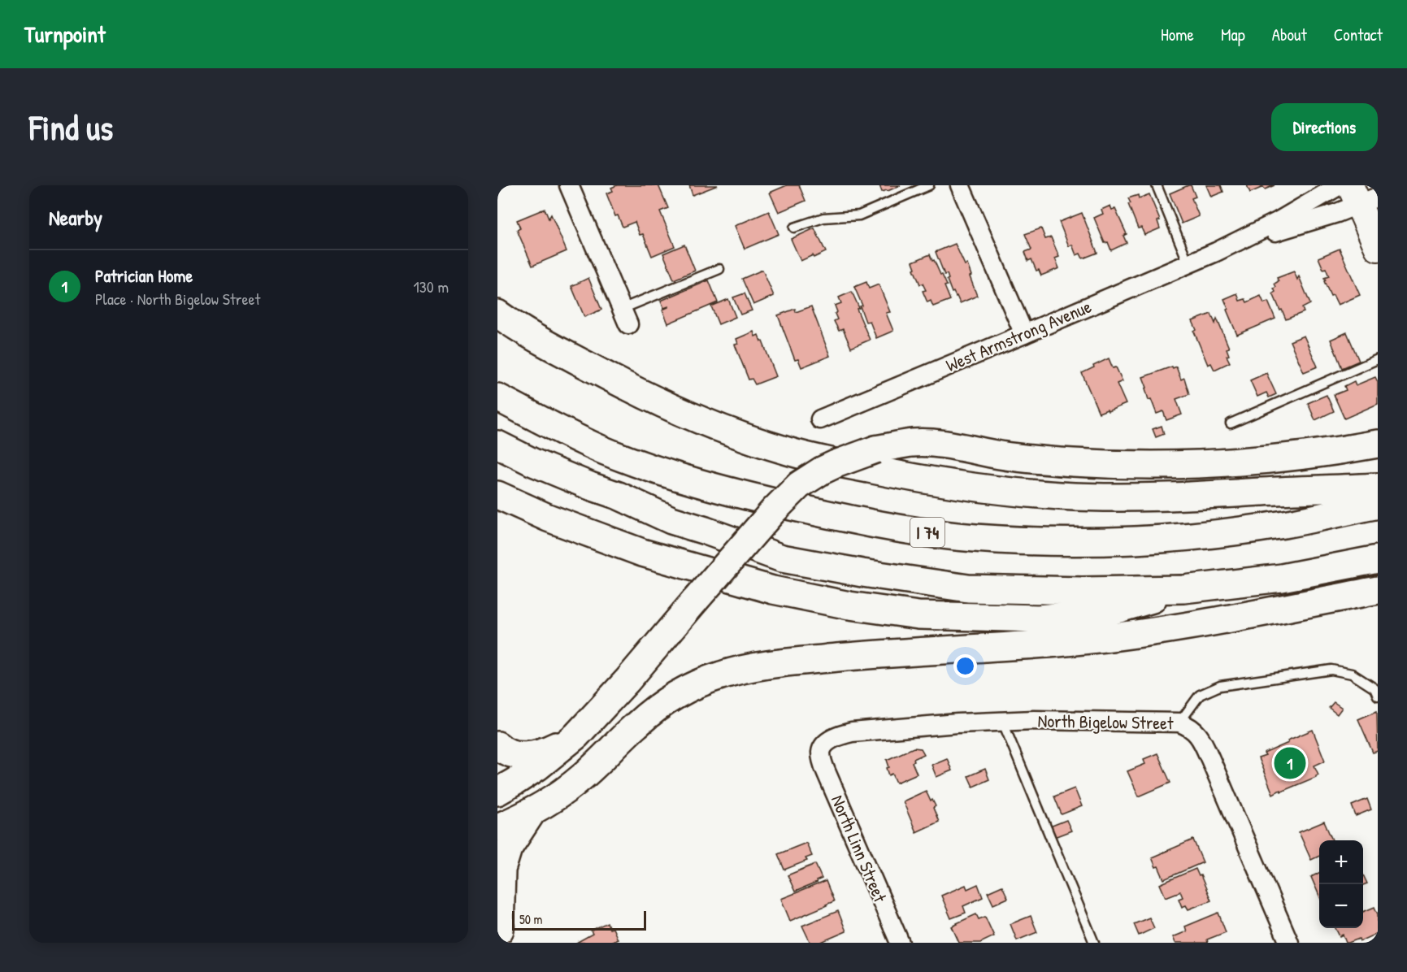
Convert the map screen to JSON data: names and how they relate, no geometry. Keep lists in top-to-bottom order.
{
  "streets": {
    "highway": ["I 74"],
    "street": ["West Armstrong Avenue", "North Bigelow Street", "North Linn Street"]
  },
  "crossings": [
    ["North Bigelow Street", "North Linn Street"]
  ],
  "scale_bar": "50 m",
  "page": {
    "header": "Turnpoint",
    "nav": [
      "Home",
      "Map",
      "About",
      "Contact"
    ],
    "buttons": "Directions",
    "title": "Find us",
    "heading": "Nearby",
    "list": [
      {
        "mark": "1",
        "name": "Patrician Home",
        "note": "Place · North Bigelow Street",
        "value": "130 m"
      }
    ],
    "pins": "1",
    "map_buttons": ["+", "−"],
    "scale": "50 m"
  }
}
